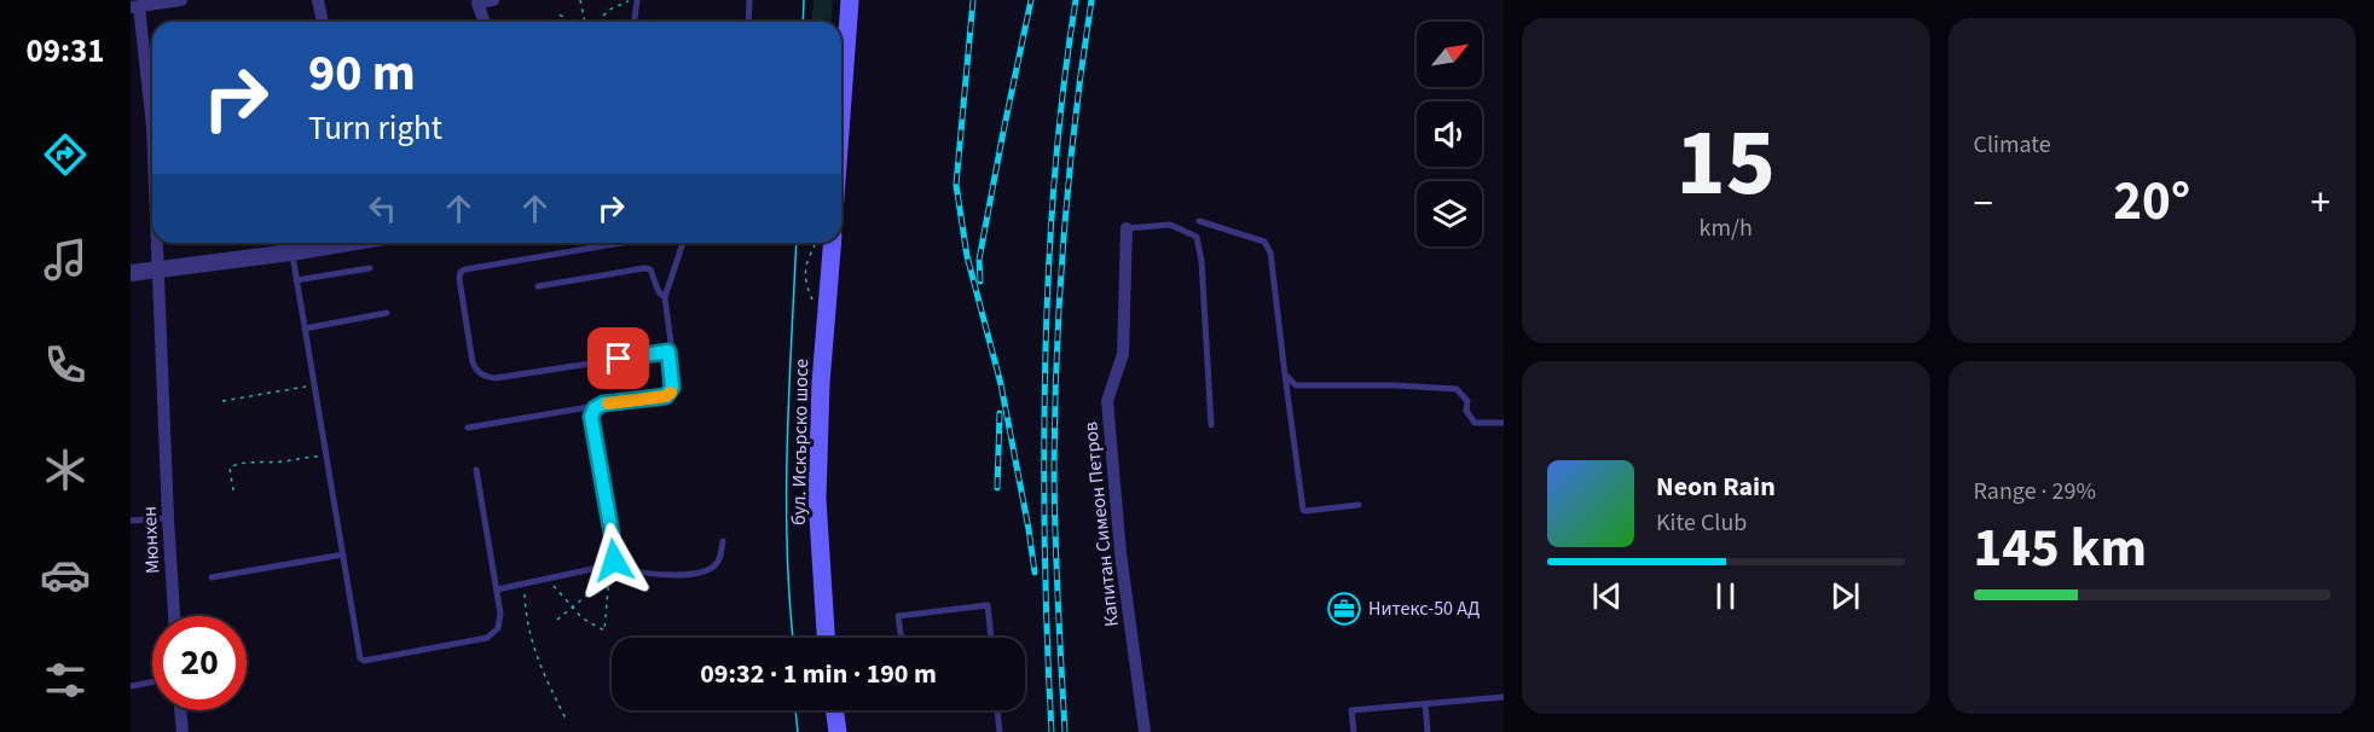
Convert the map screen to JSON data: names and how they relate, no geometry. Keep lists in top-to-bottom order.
{
  "streets": {
    "main road": ["бул. Искърско шосе"],
    "street": ["Капитан Симеон Петров", "Мюнхен"]
  },
  "places": {
    "office": ["Нитекс-50 АД"]
  },
  "north": "top right",
  "page": {
    "tabs": "09:31",
    "tile": [
      ["15", "km/h"],
      "Climate",
      ["Range · 29%", "145 km"]
    ],
    "turn": ["90 m", "Turn right"],
    "heat": ["−", "20°", "+"],
    "song": ["Neon Rain", "Kite Club"],
    "limit": "20",
    "trip": "09:32 · 1 min · 190 m"
  }
}
